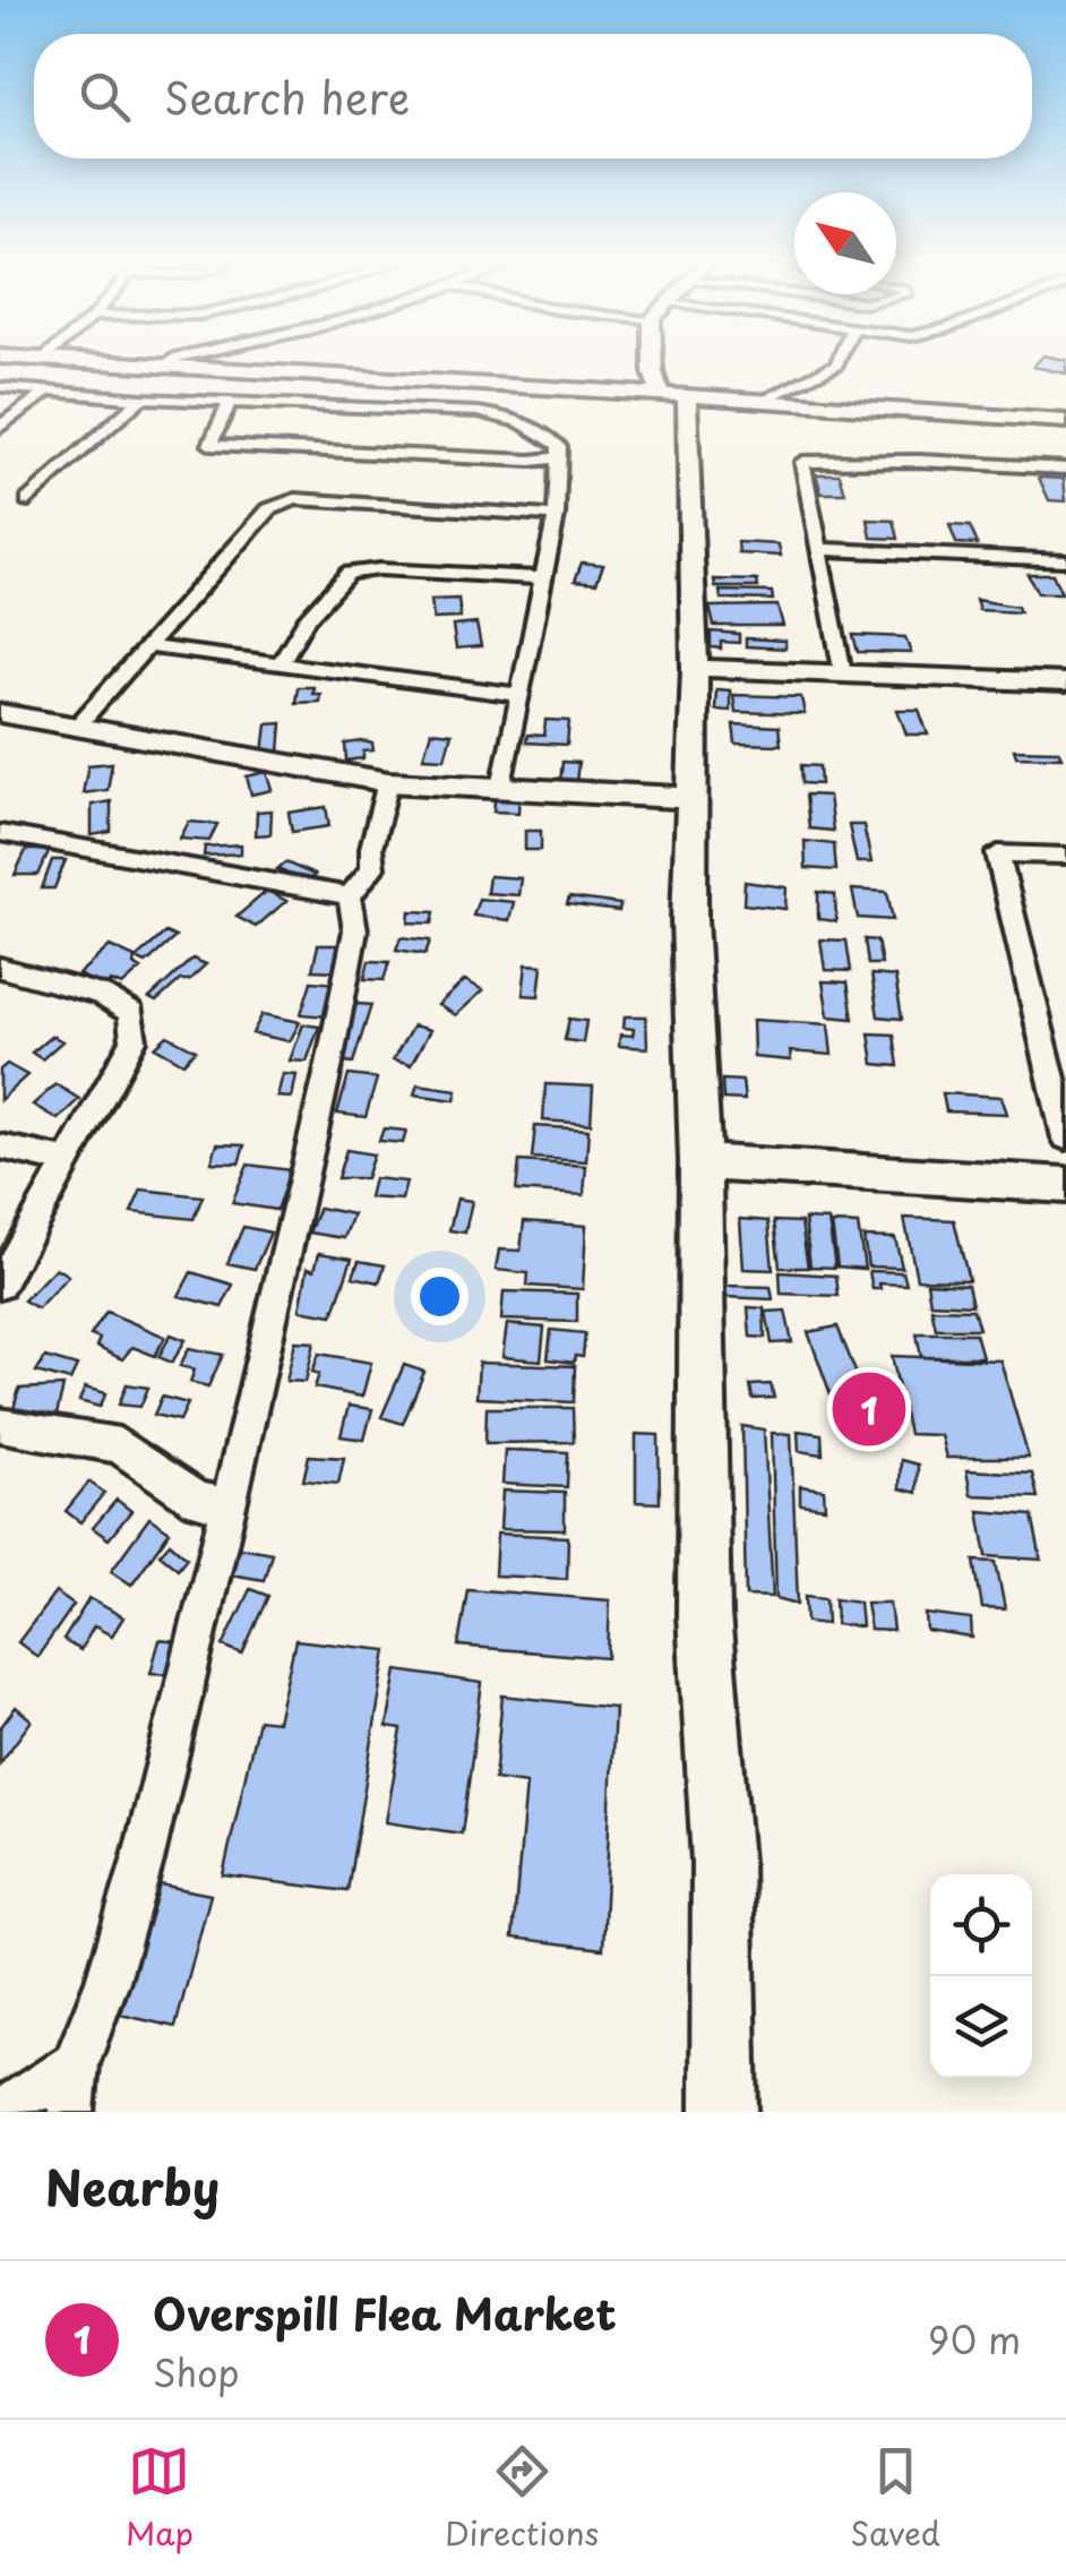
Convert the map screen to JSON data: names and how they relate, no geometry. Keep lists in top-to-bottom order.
{
  "north": "top left",
  "page": {
    "search": "Search here",
    "pins": "1",
    "heading": "Nearby",
    "list": [
      {
        "mark": "1",
        "name": "Overspill Flea Market",
        "note": "Shop",
        "value": "90 m"
      }
    ],
    "nav": ["Map", "Directions", "Saved"]
  }
}
